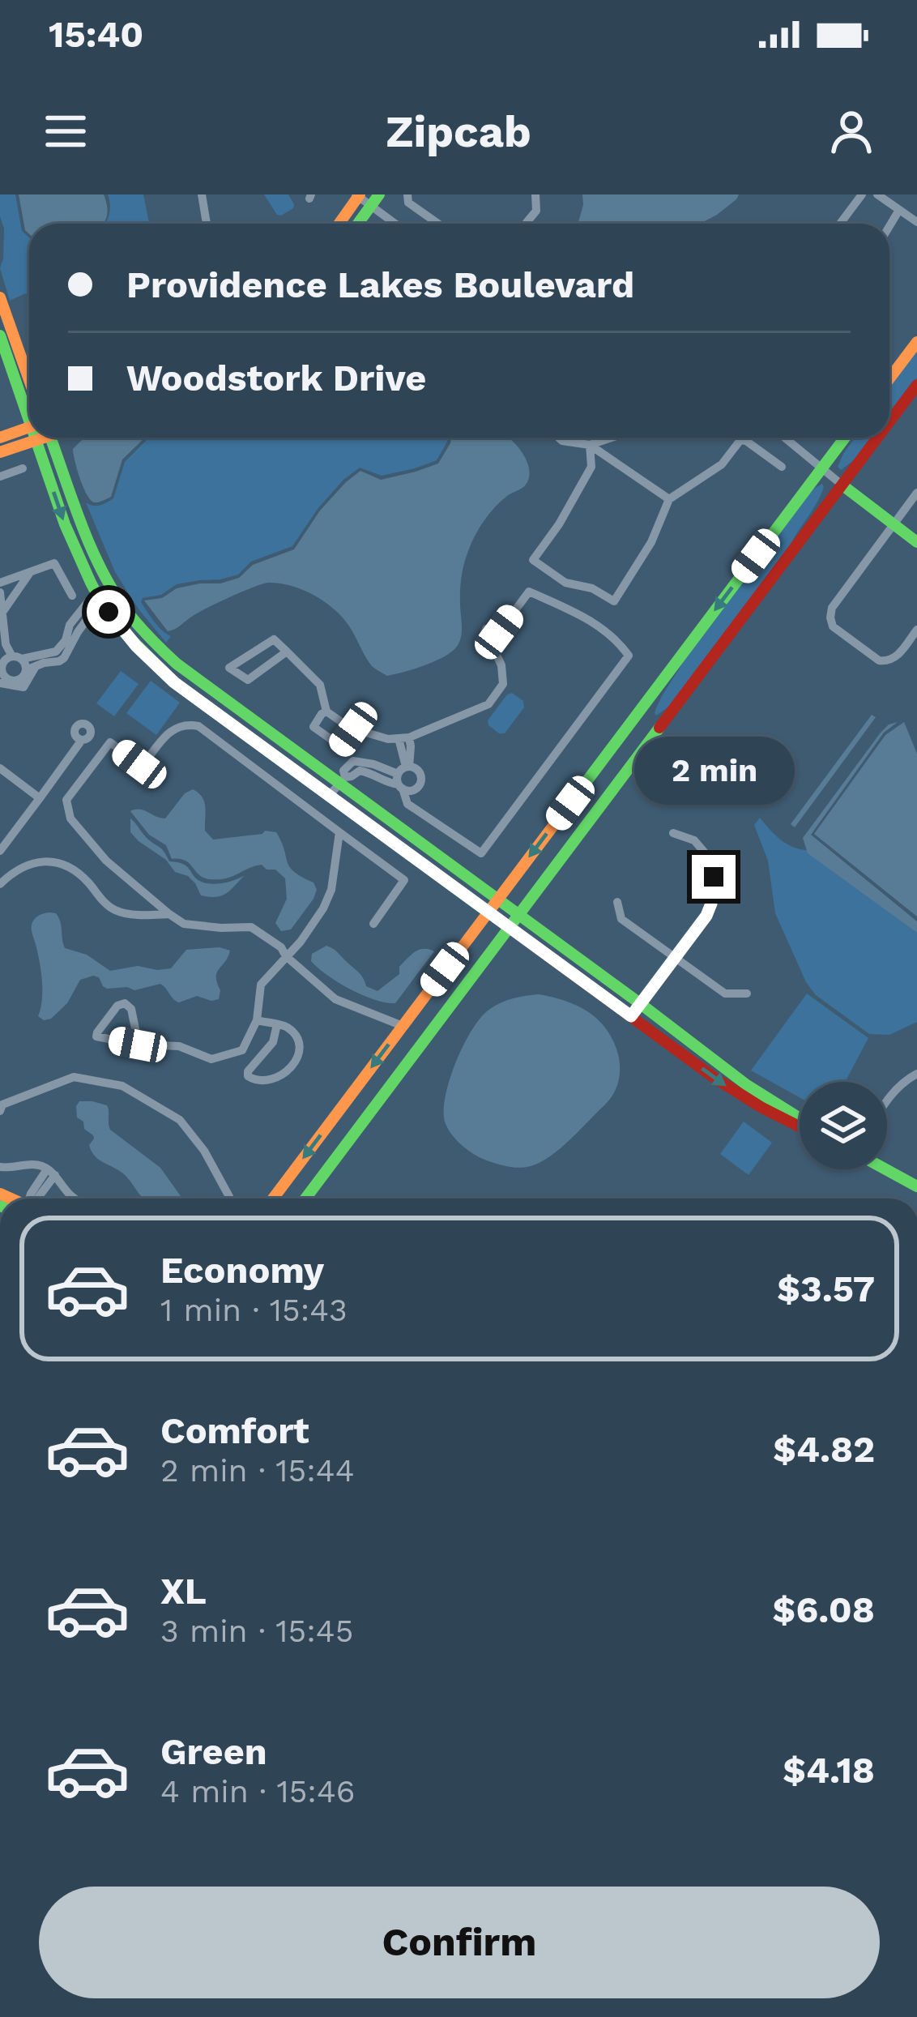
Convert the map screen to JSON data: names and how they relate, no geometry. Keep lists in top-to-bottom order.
{
  "page": {
    "status": "15:40",
    "header": "Zipcab",
    "banner": ["Providence Lakes Boulevard", "Woodstork Drive"],
    "bubble": "2 min",
    "list": [
      {
        "name": "Economy",
        "note": "1 min · 15:43",
        "value": "$3.57"
      },
      {
        "name": "Comfort",
        "note": "2 min · 15:44",
        "value": "$4.82"
      },
      {
        "name": "XL",
        "note": "3 min · 15:45",
        "value": "$6.08"
      },
      {
        "name": "Green",
        "note": "4 min · 15:46",
        "value": "$4.18"
      }
    ],
    "buttons": "Confirm"
  }
}
